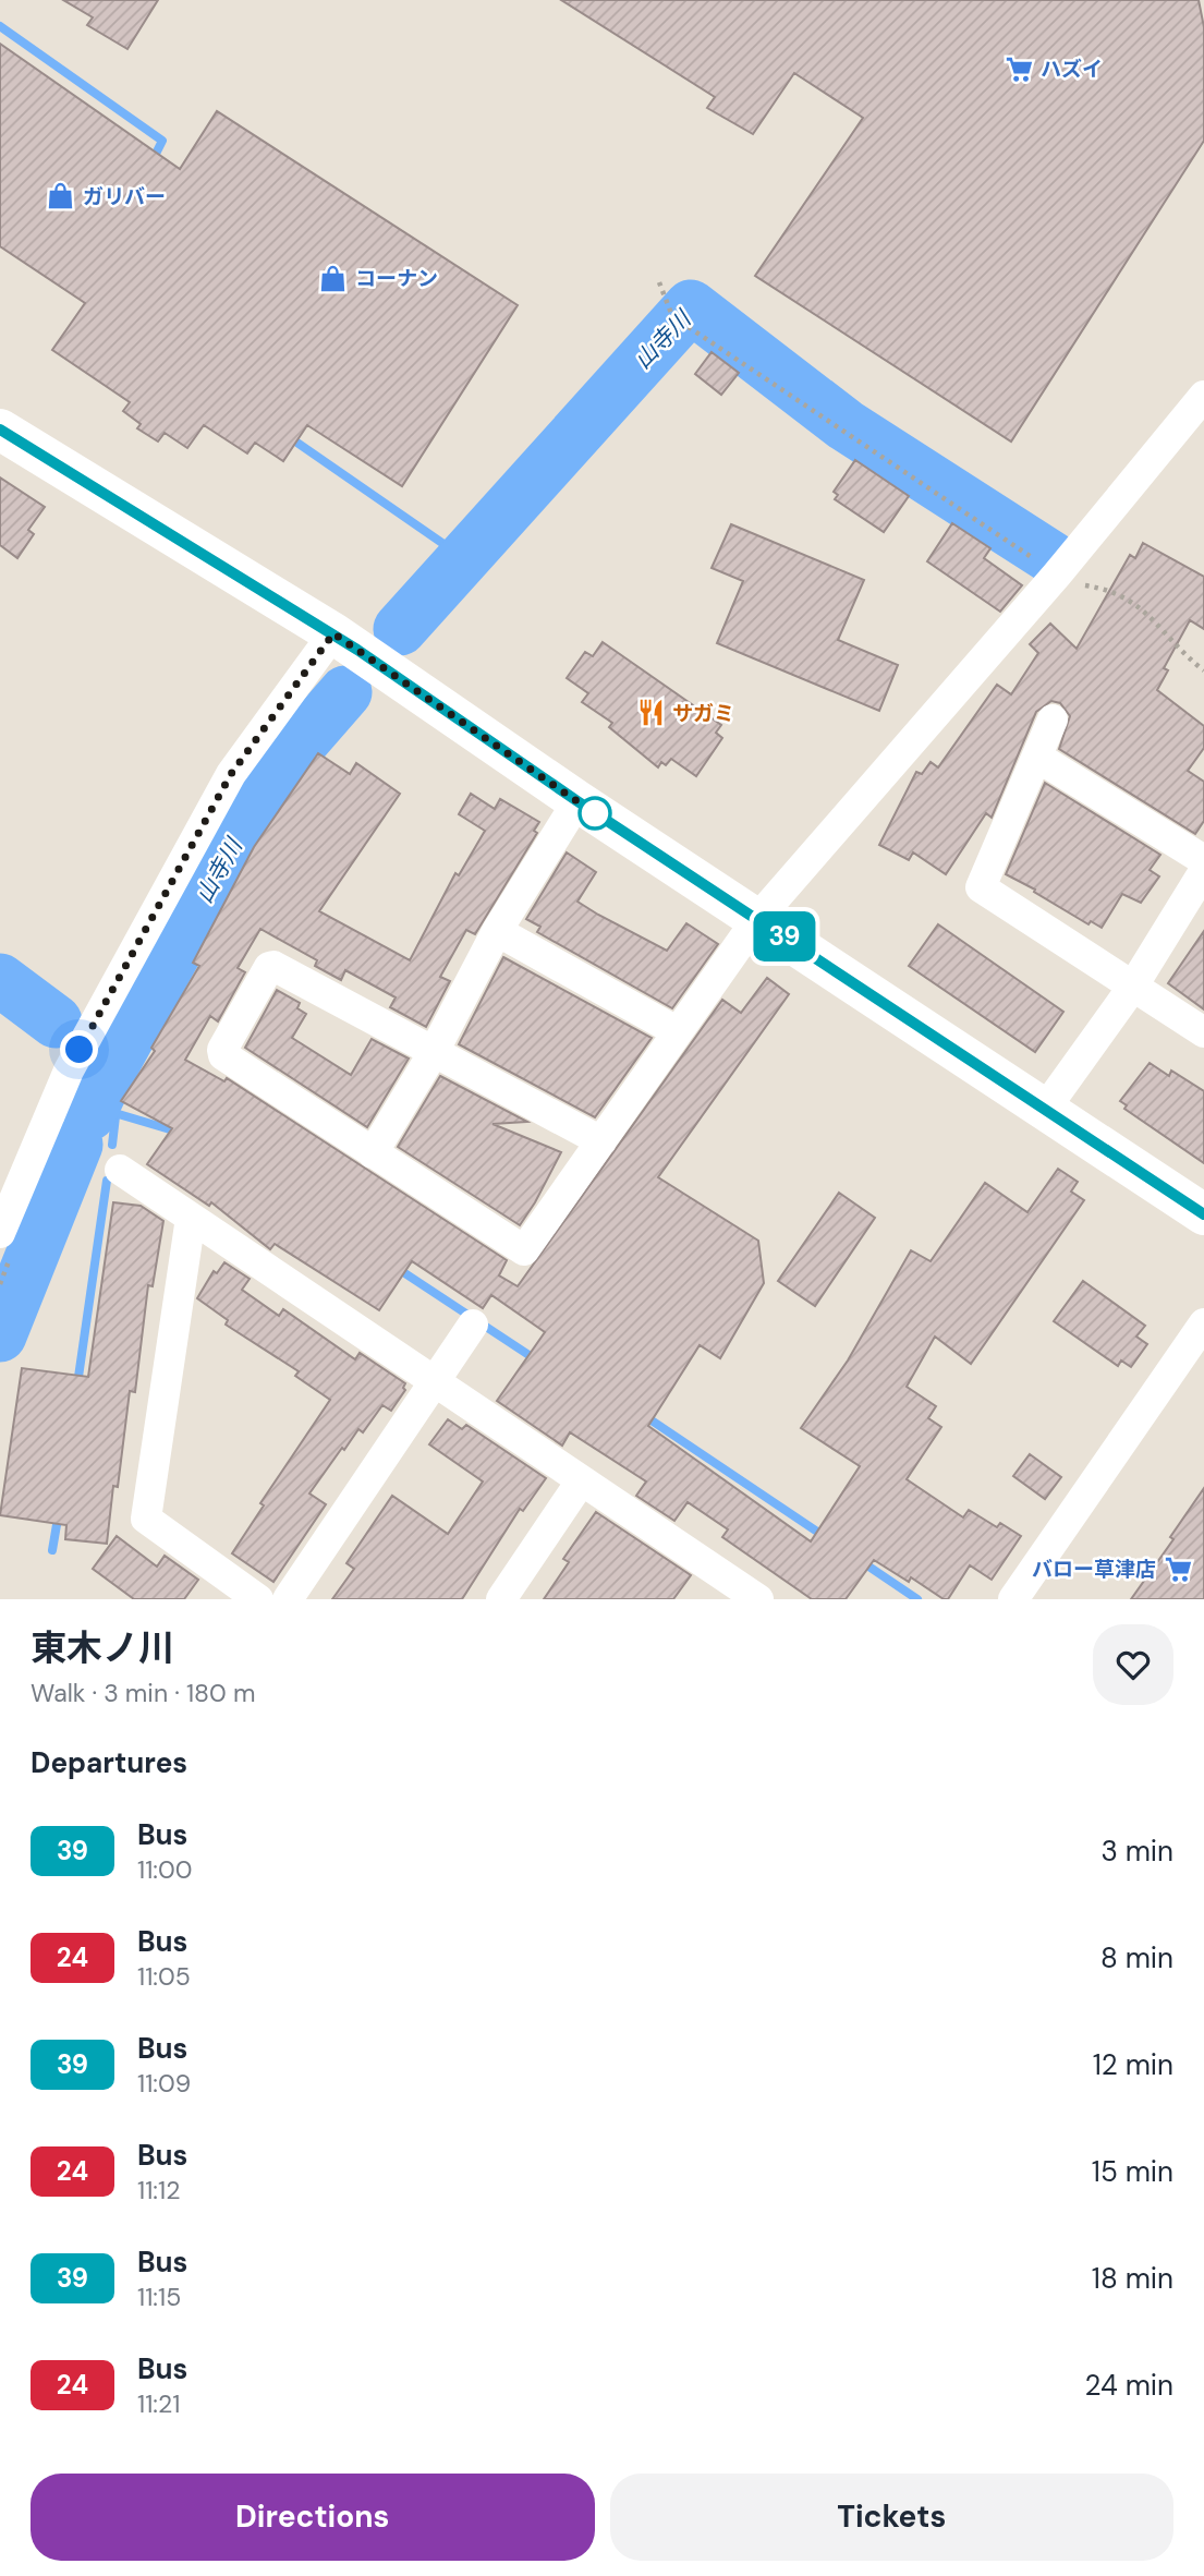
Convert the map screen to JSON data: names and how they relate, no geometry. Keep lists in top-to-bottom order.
{
  "water": ["山寺川"],
  "places": {
    "supermarket": ["ハズイ", "バロー草津店"],
    "shop": ["ガリバー", "コーナン"],
    "restaurant": ["サガミ"]
  },
  "lines": ["bus line 39"],
  "page": {
    "on_map": "39",
    "heading": [
      ["東木ノ川", "Walk · 3 min · 180 m"],
      "Departures"
    ],
    "list": [
      {
        "mark": "39",
        "name": "Bus",
        "note": "11:00",
        "value": "3 min"
      },
      {
        "mark": "24",
        "name": "Bus",
        "note": "11:05",
        "value": "8 min"
      },
      {
        "mark": "39",
        "name": "Bus",
        "note": "11:09",
        "value": "12 min"
      },
      {
        "mark": "24",
        "name": "Bus",
        "note": "11:12",
        "value": "15 min"
      },
      {
        "mark": "39",
        "name": "Bus",
        "note": "11:15",
        "value": "18 min"
      },
      {
        "mark": "24",
        "name": "Bus",
        "note": "11:21",
        "value": "24 min"
      }
    ],
    "buttons": ["Directions", "Tickets"]
  }
}
